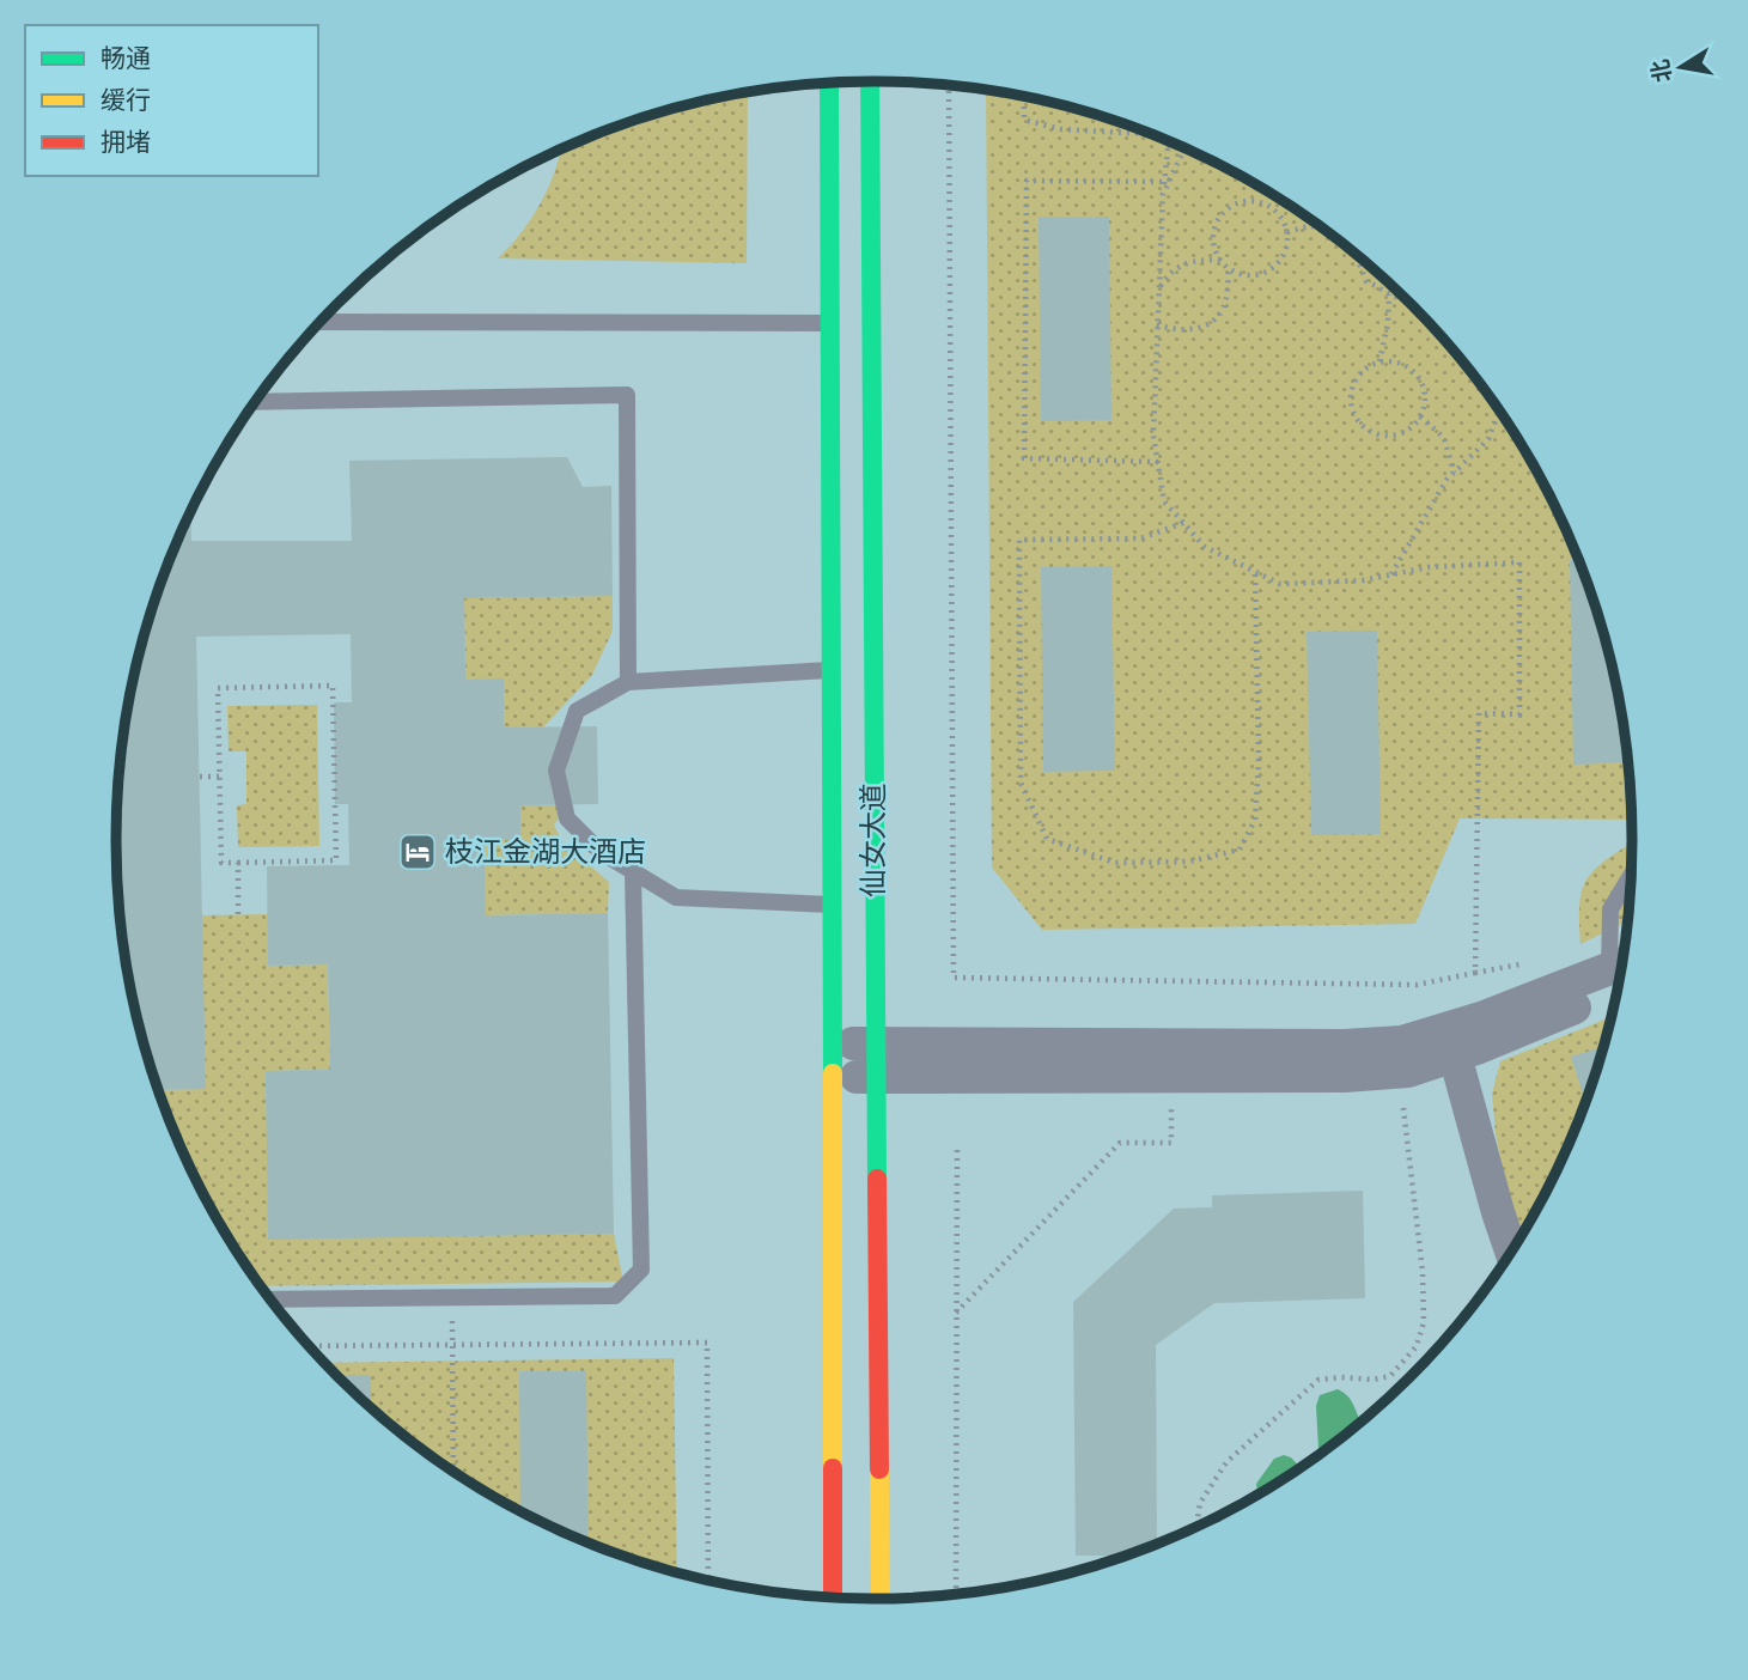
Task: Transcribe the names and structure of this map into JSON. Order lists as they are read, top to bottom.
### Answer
{
  "streets": {
    "main road": ["仙女大道"]
  },
  "places": {
    "hotel": ["枝江金湖大酒店"]
  },
  "legend": ["畅通", "缓行", "拥堵"],
  "north": "left"
}
